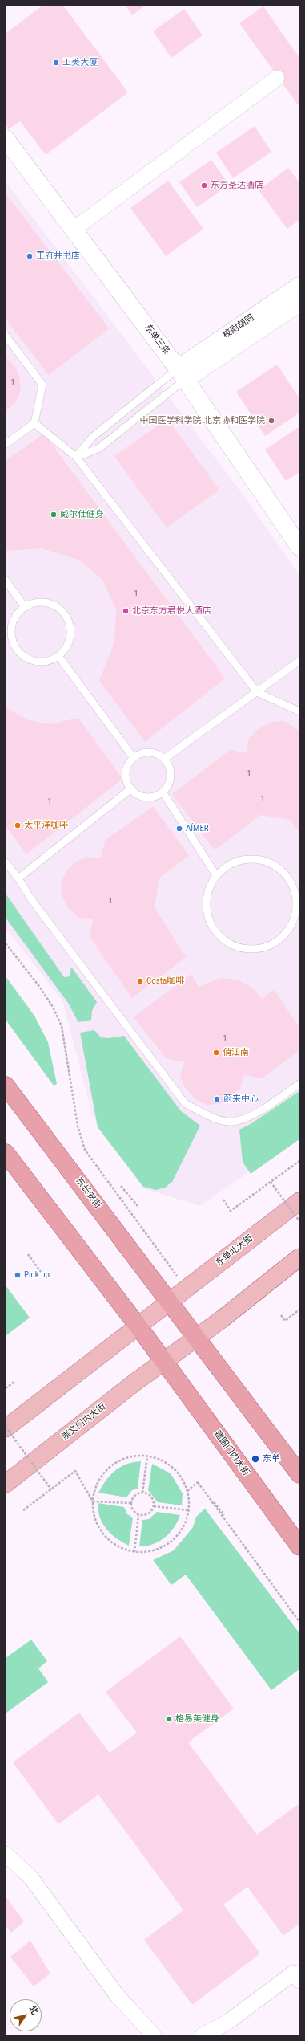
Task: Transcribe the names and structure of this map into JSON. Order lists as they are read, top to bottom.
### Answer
{
  "streets": {
    "highway": ["东长安街", "建国门内大街"],
    "main road": ["东单北大街", "崇文门内大街"],
    "street": ["校尉胡同", "东单三条"]
  },
  "crossings": [
    ["校尉胡同", "东单三条"],
    ["东长安街", "东单北大街"],
    ["东长安街", "崇文门内大街"],
    ["东单北大街", "建国门内大街"],
    ["崇文门内大街", "建国门内大街"]
  ],
  "places": [
    "工美大厦",
    "东方圣达酒店",
    "王府井书店",
    "中国医学科学院 北京协和医学院",
    "威尔仕健身",
    "北京东方君悦大酒店",
    "太平洋咖啡",
    "AÍMER",
    "Costa咖啡",
    "俏江南",
    "蔚来中心",
    "Pick up",
    "东单",
    "格易美健身"
  ],
  "house_numbers": [
    "1",
    "1",
    "1",
    "1",
    "1",
    "1",
    "1"
  ],
  "north": "top right"
}
